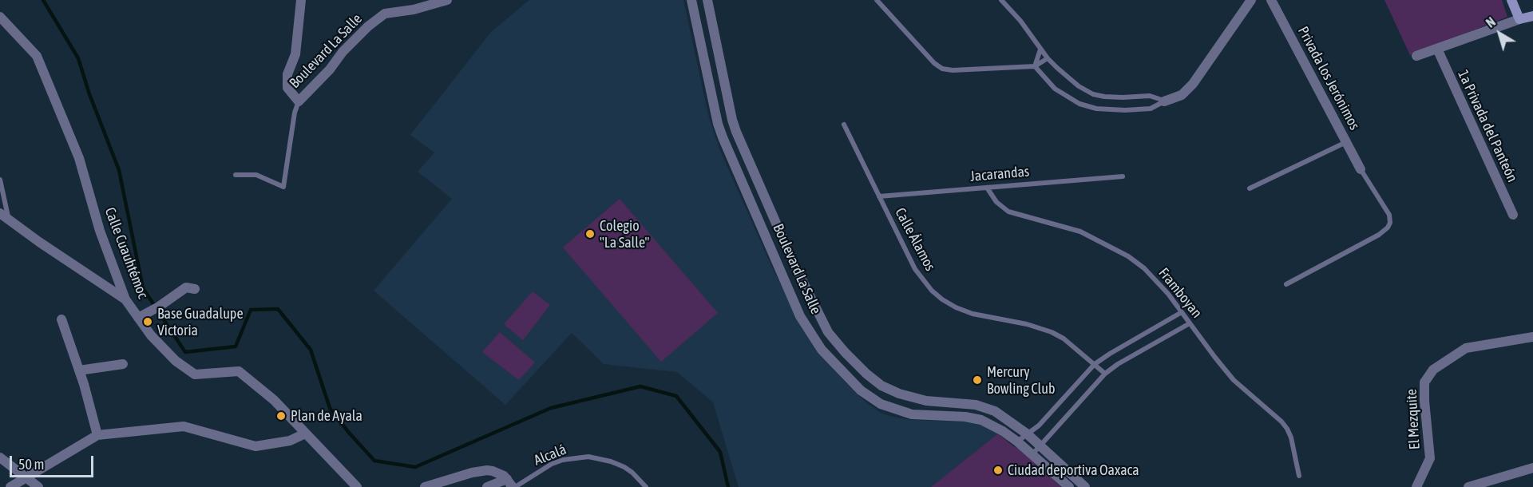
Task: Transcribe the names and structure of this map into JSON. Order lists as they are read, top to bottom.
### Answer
{
  "streets": {
    "street": [
      "Boulevard La Salle",
      "Privada los Jerónimos",
      "1a Privada del Panteón",
      "Calle Cuauhtémoc",
      "El Mezquite"
    ],
    "lane": [
      "Jacarandas",
      "Calle Álamos",
      "Framboyan",
      "Alcalá"
    ]
  },
  "crossings": [
    ["Jacarandas", "Calle Álamos"],
    ["Jacarandas", "Framboyan"]
  ],
  "places": [
    "Colegio \"La Salle\"",
    "Base Guadalupe Victoria",
    "Mercury Bowling Club",
    "Plan de Ayala",
    "Ciudad deportiva Oaxaca"
  ],
  "scale_bar": "50 m",
  "north": "top left"
}
